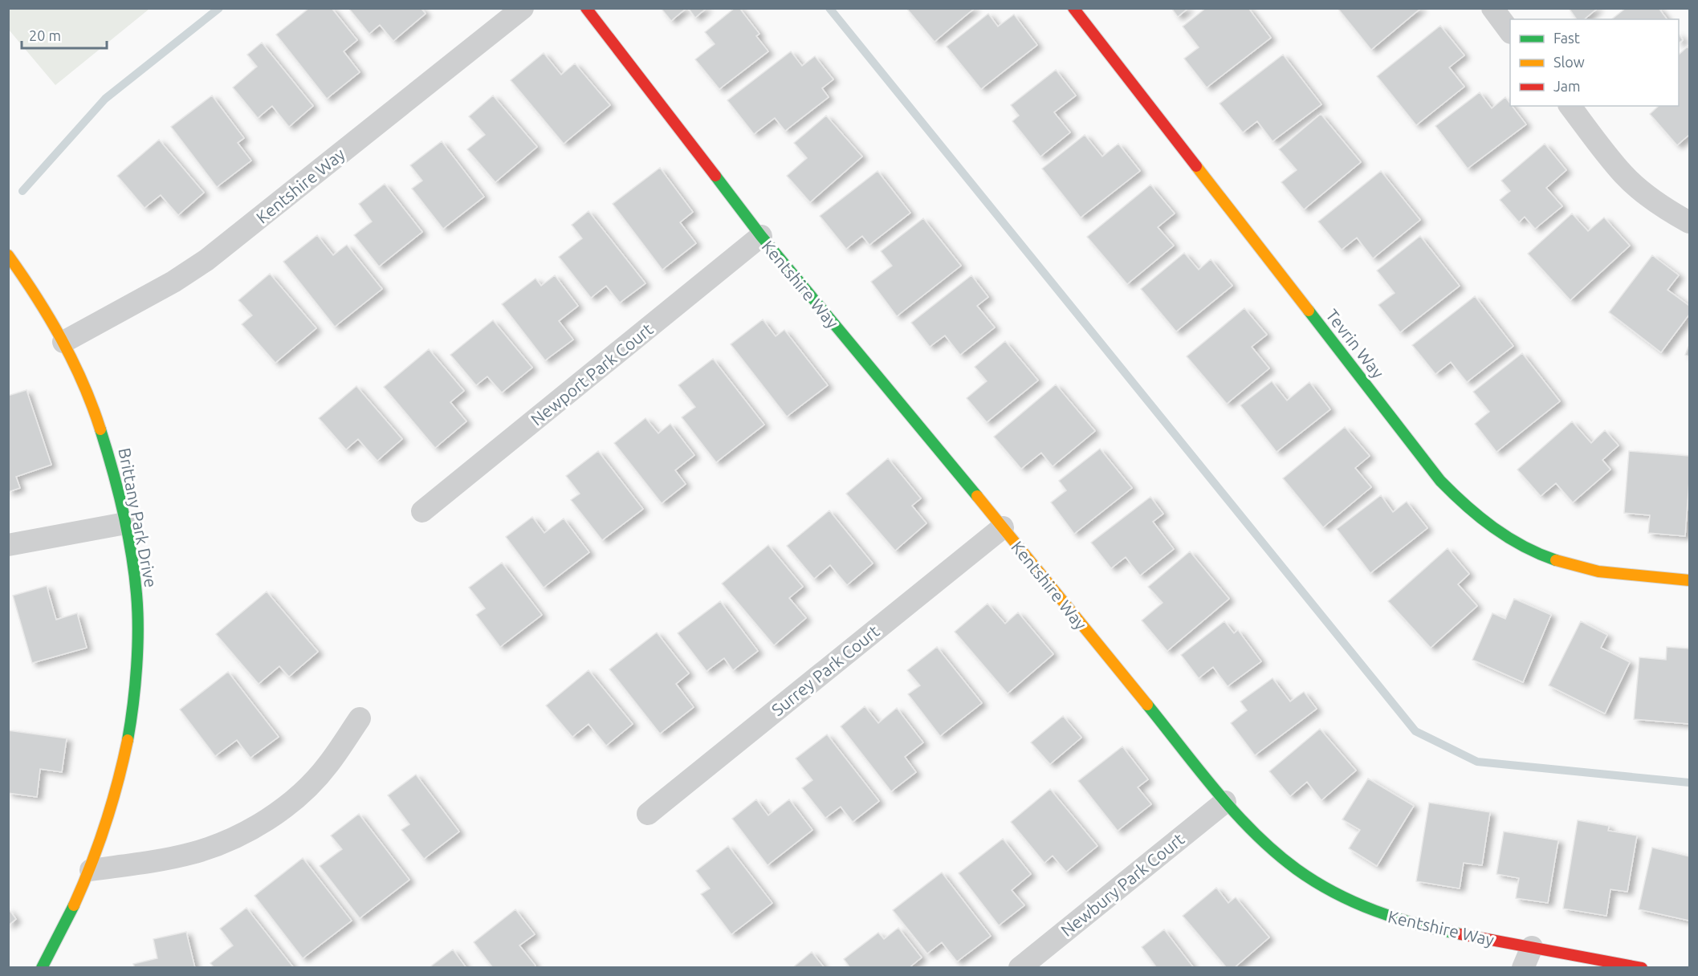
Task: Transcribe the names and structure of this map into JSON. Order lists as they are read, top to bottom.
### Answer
{
  "streets": {
    "street": [
      "Kentshire Way",
      "Tevrin Way",
      "Newport Park Court",
      "Brittany Park Drive",
      "Surrey Park Court",
      "Newbury Park Court"
    ]
  },
  "crossings": [
    ["Kentshire Way", "Newport Park Court"],
    ["Kentshire Way", "Brittany Park Drive"],
    ["Kentshire Way", "Surrey Park Court"],
    ["Kentshire Way", "Newbury Park Court"]
  ],
  "legend": ["Fast", "Slow", "Jam"],
  "scale_bar": "20 m"
}
